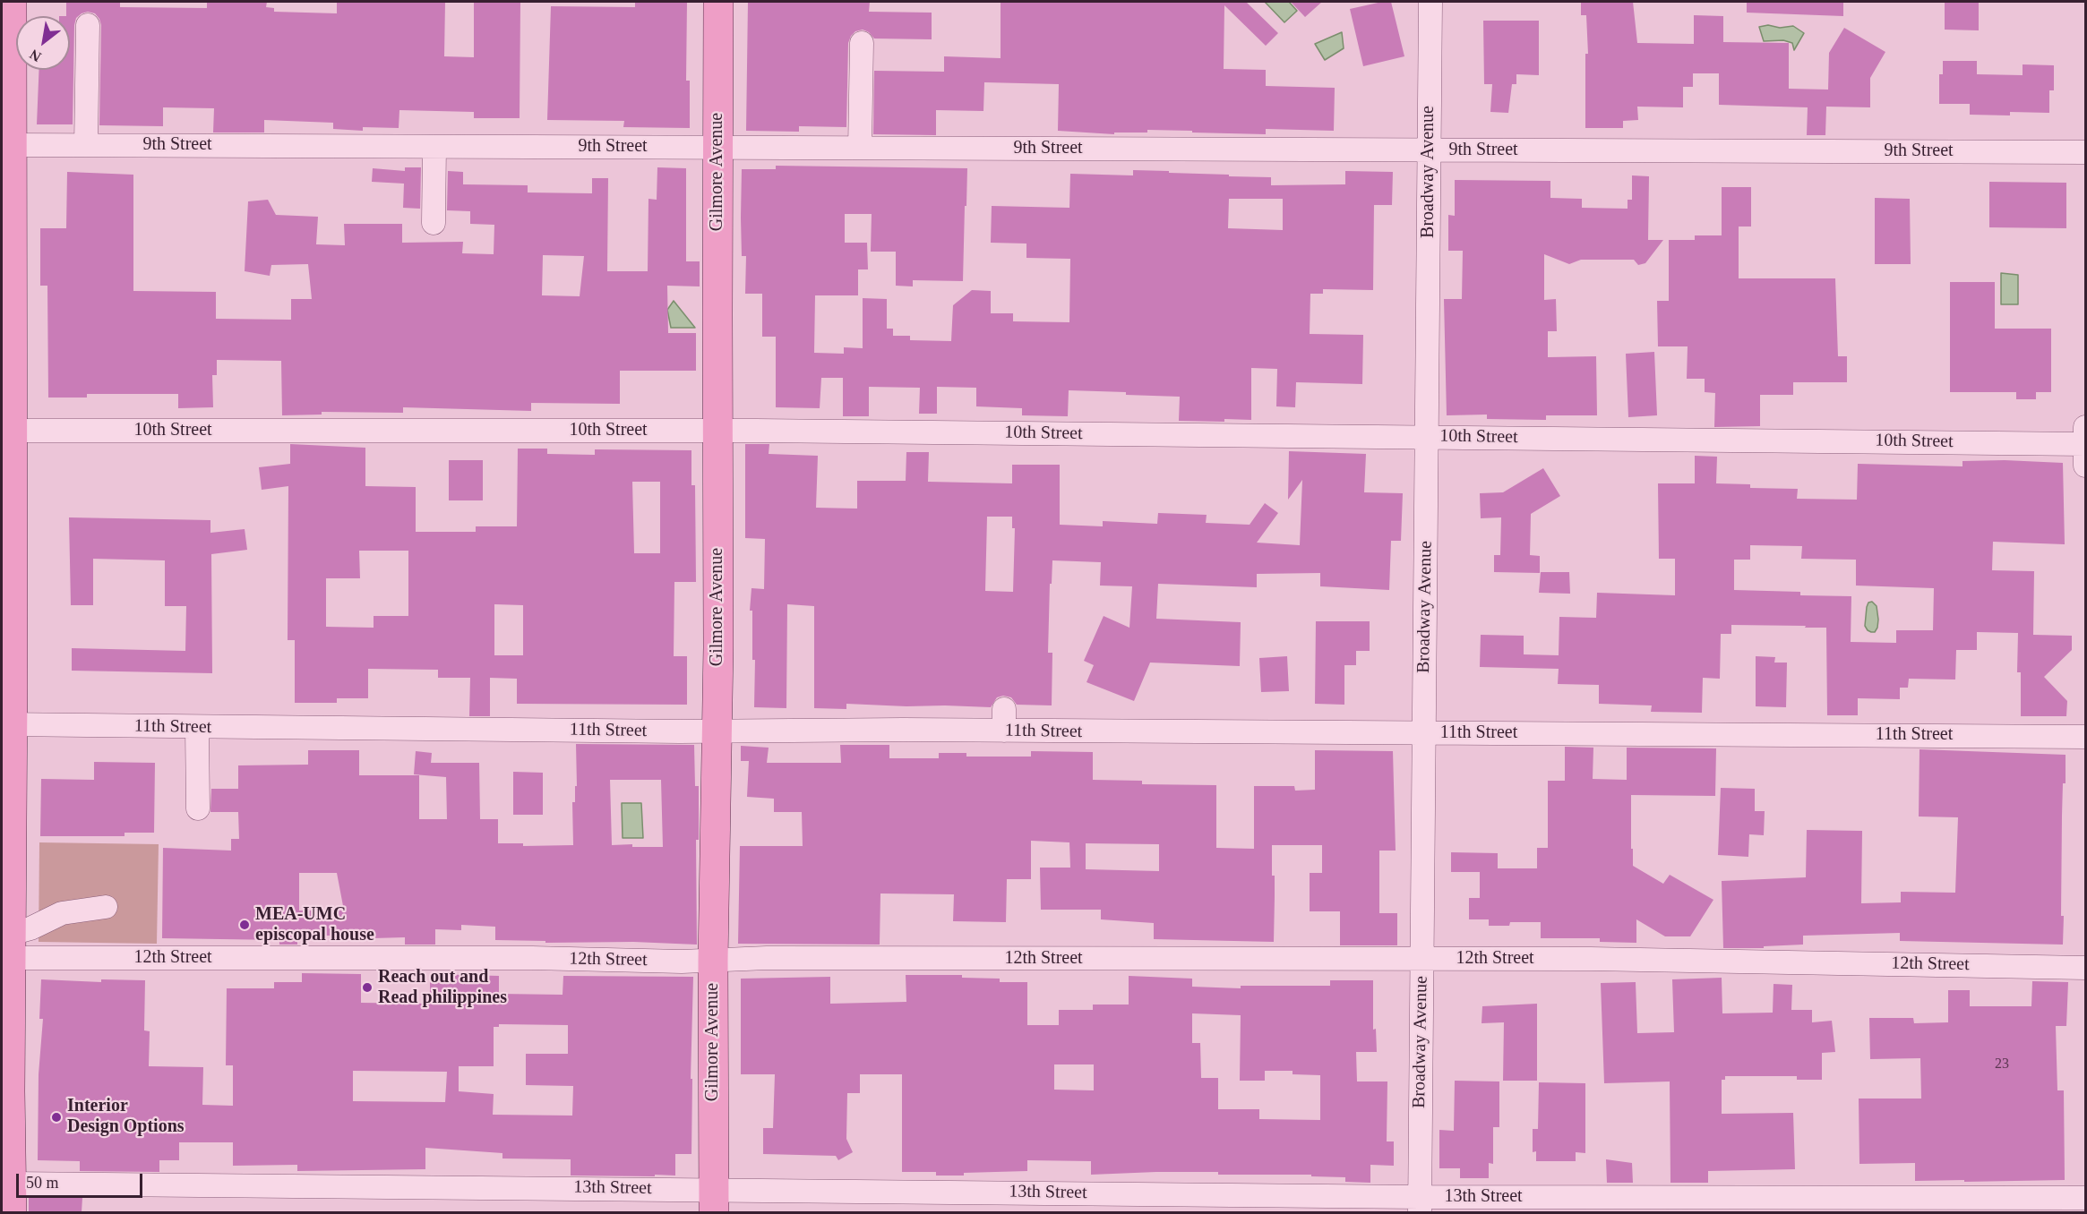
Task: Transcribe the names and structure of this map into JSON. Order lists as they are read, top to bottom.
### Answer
{
  "streets": {
    "main road": ["Gilmore Avenue"],
    "street": [
      "9th Street",
      "Broadway Avenue",
      "10th Street",
      "11th Street",
      "12th Street",
      "13th Street"
    ]
  },
  "crossings": [
    ["9th Street", "Gilmore Avenue"],
    ["9th Street", "Broadway Avenue"],
    ["Gilmore Avenue", "10th Street"],
    ["Gilmore Avenue", "11th Street"],
    ["Gilmore Avenue", "12th Street"],
    ["Gilmore Avenue", "13th Street"],
    ["Broadway Avenue", "10th Street"],
    ["Broadway Avenue", "11th Street"],
    ["Broadway Avenue", "12th Street"],
    ["Broadway Avenue", "13th Street"]
  ],
  "places": ["MEA-UMC episcopal house", "Reach out and Read philippines", "Interior Design Options"],
  "house_numbers": ["23"],
  "scale_bar": "50 m",
  "north": "bottom left"
}
